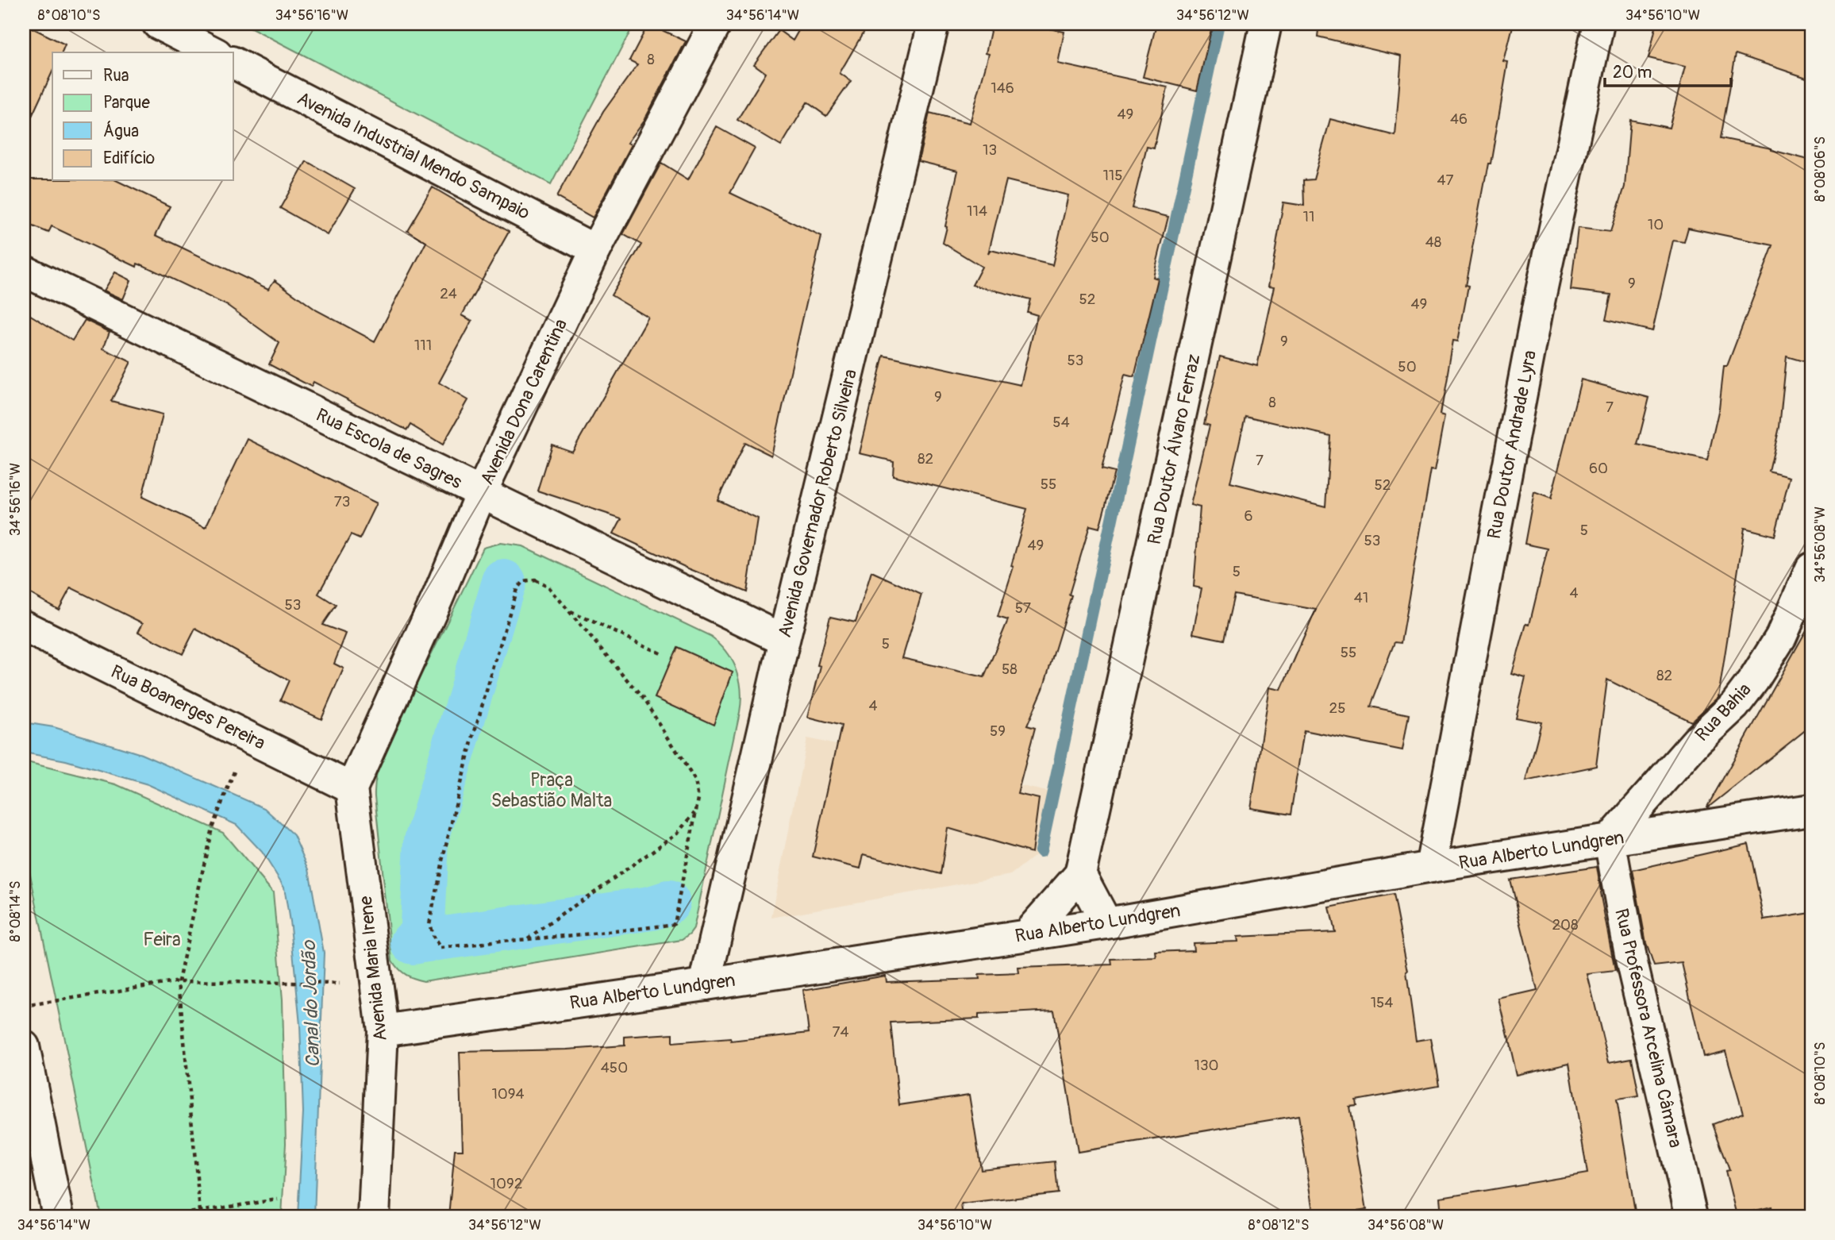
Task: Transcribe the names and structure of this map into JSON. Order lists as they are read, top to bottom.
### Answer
{
  "streets": {
    "street": [
      "Avenida Industrial Mendo Sampaio",
      "Avenida Dona Carentina",
      "Rua Doutor Andrade Lyra",
      "Rua Escola de Sagres",
      "Rua Doutor Álvaro Ferraz",
      "Avenida Governador Roberto Silveira",
      "Rua Boanerges Pereira",
      "Rua Bahia",
      "Rua Alberto Lundgren",
      "Avenida Maria Irene",
      "Rua Professora Arcelina Câmara"
    ]
  },
  "crossings": [
    ["Avenida Industrial Mendo Sampaio", "Avenida Dona Carentina"],
    ["Avenida Dona Carentina", "Rua Escola de Sagres"],
    ["Avenida Dona Carentina", "Rua Boanerges Pereira"],
    ["Avenida Dona Carentina", "Avenida Maria Irene"],
    ["Rua Doutor Andrade Lyra", "Rua Alberto Lundgren"],
    ["Rua Escola de Sagres", "Avenida Governador Roberto Silveira"],
    ["Rua Doutor Álvaro Ferraz", "Rua Alberto Lundgren"],
    ["Avenida Governador Roberto Silveira", "Rua Alberto Lundgren"],
    ["Rua Boanerges Pereira", "Avenida Maria Irene"],
    ["Rua Bahia", "Rua Alberto Lundgren"],
    ["Rua Bahia", "Rua Professora Arcelina Câmara"],
    ["Rua Alberto Lundgren", "Avenida Maria Irene"],
    ["Rua Alberto Lundgren", "Rua Professora Arcelina Câmara"]
  ],
  "water": ["Canal do Jordão"],
  "parks": ["Praça Sebastião Malta", "Feira"],
  "house_numbers": [
    "8",
    "146",
    "49",
    "46",
    "13",
    "115",
    "47",
    "114",
    "11",
    "10",
    "50",
    "48",
    "9",
    "24",
    "52",
    "49",
    "9",
    "111",
    "53",
    "50",
    "9",
    "8",
    "7",
    "54",
    "82",
    "7",
    "60",
    "55",
    "52",
    "73",
    "6",
    "5",
    "53",
    "49",
    "5",
    "4",
    "41",
    "53",
    "57",
    "5",
    "55",
    "58",
    "82",
    "4",
    "25",
    "59",
    "208",
    "154",
    "74",
    "130",
    "450",
    "1094",
    "1092"
  ],
  "legend": [
    "Rua",
    "Parque",
    "Água",
    "Edifício"
  ],
  "scale_bar": "20 m",
  "coordinates": [
    "8°08'10\"S",
    "34°56'16\"W",
    "34°56'14\"W",
    "34°56'12\"W",
    "34°56'10\"W",
    "8°08'06\"S",
    "34°56'08\"W",
    "8°08'14\"S",
    "8°08'12\"S"
  ]
}
